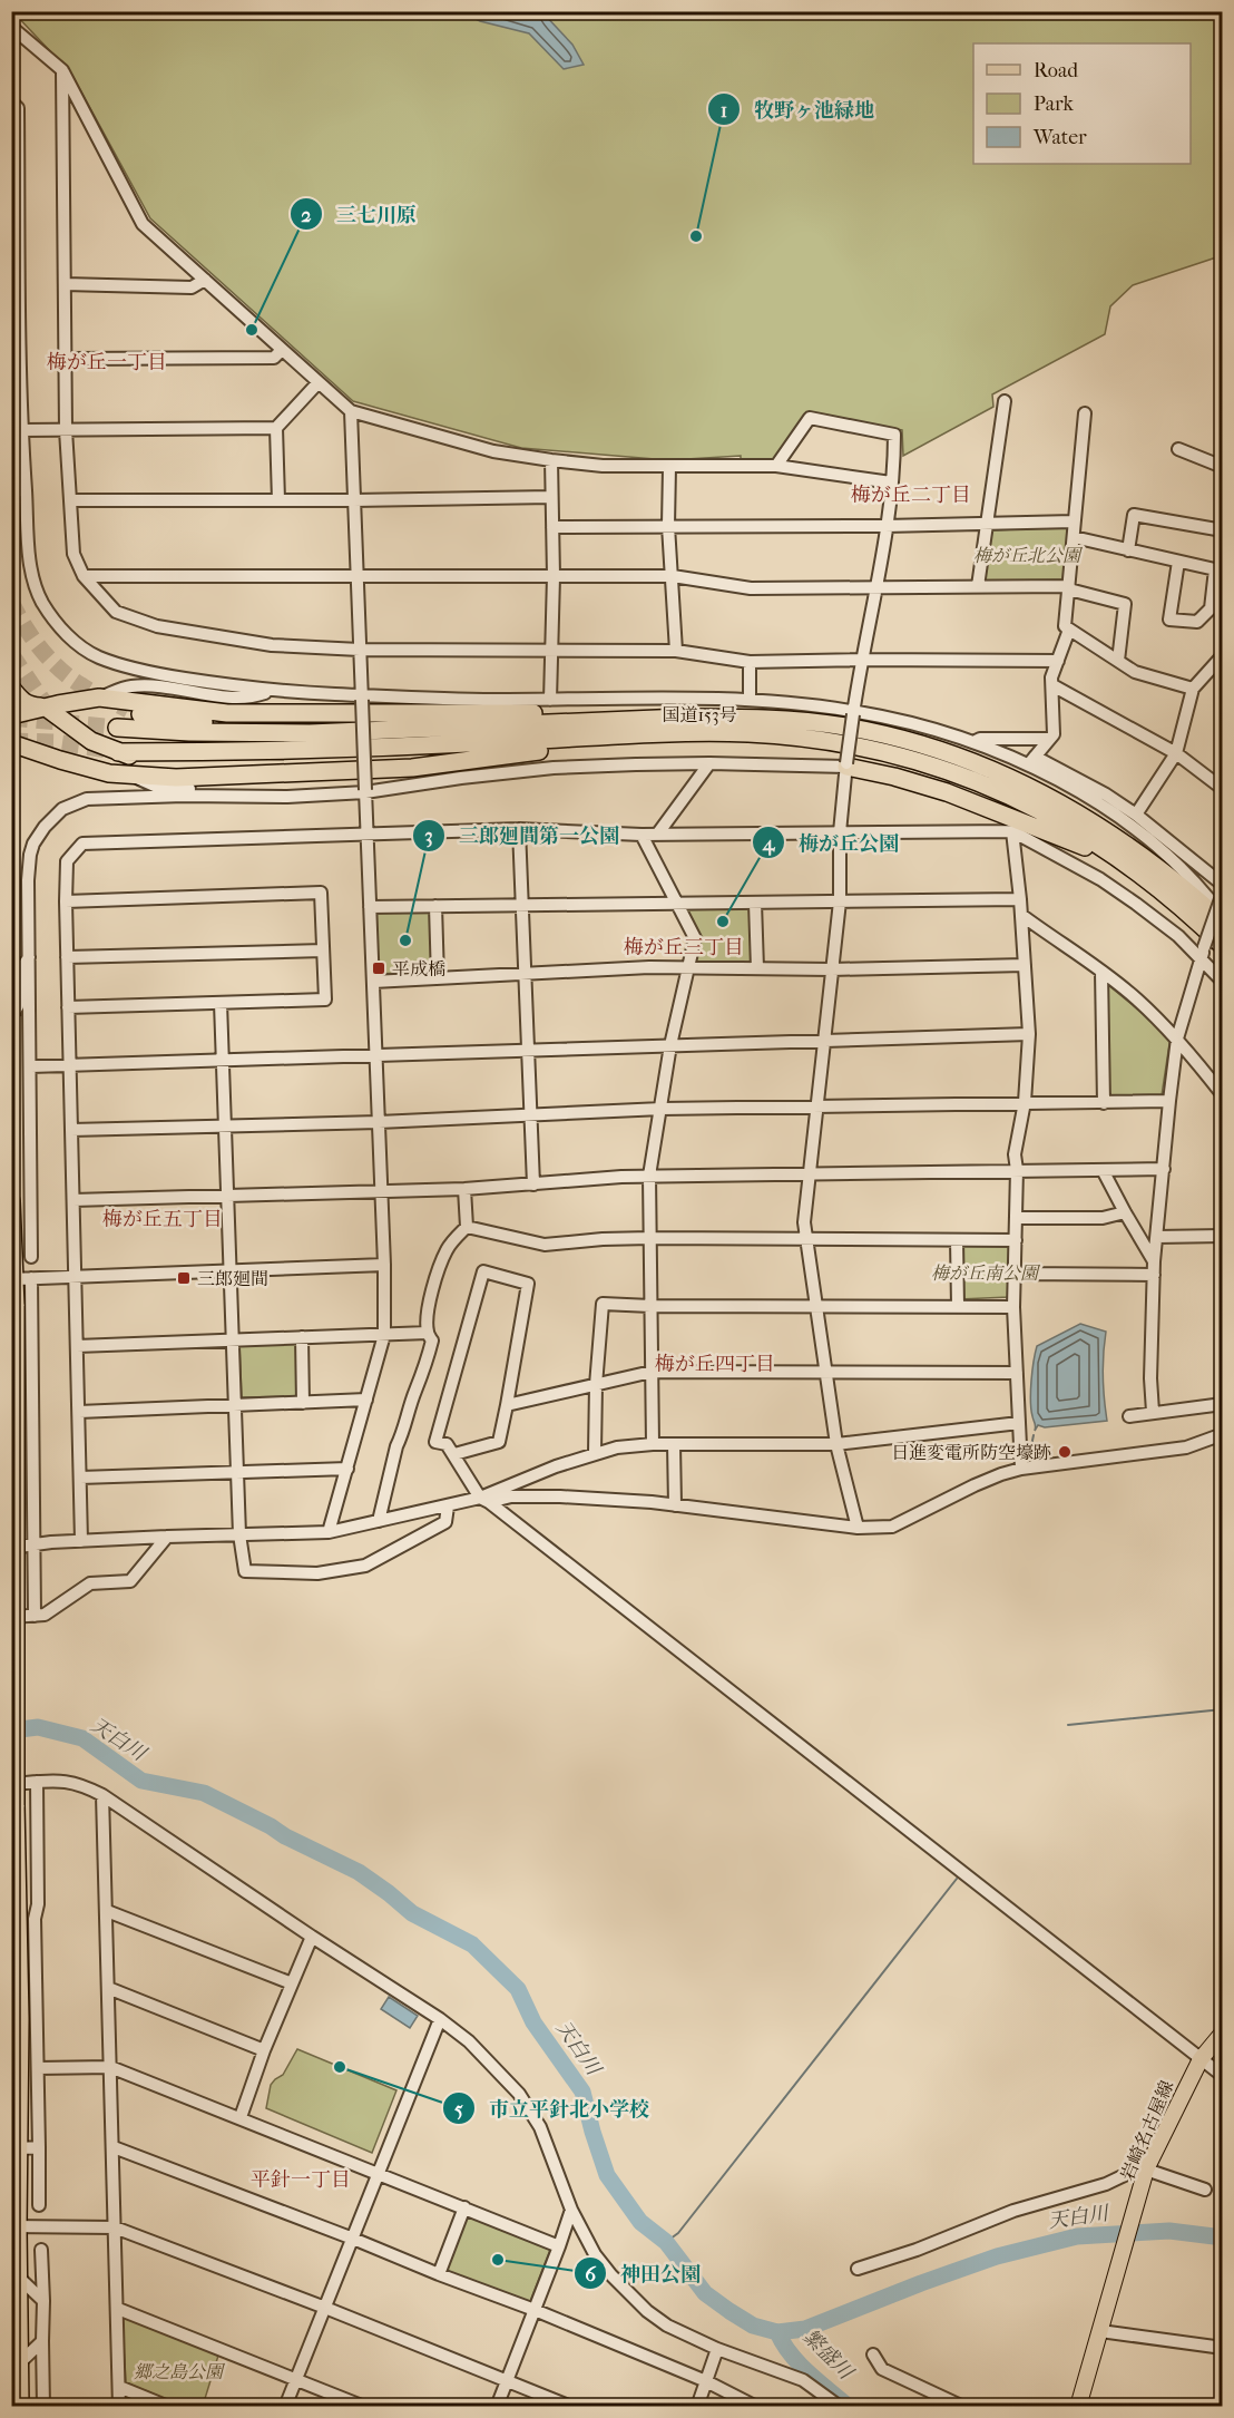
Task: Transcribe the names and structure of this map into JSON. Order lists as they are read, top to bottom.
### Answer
{
  "streets": {
    "highway": ["国道153号"],
    "main road": ["岩崎名古屋線"]
  },
  "districts": [
    "梅が丘一丁目",
    "梅が丘二丁目",
    "梅が丘三丁目",
    "梅が丘五丁目",
    "梅が丘四丁目",
    "平針一丁目"
  ],
  "water": ["天白川", "繁盛川"],
  "parks": ["梅が丘北公園", "梅が丘南公園", "郷之島公園"],
  "places": {
    "other": [
      "牧野ヶ池緑地",
      "三七川原",
      "梅が丘公園",
      "三郎廻間第一公園",
      "日進変電所防空壕跡",
      "市立平針北小学校",
      "神田公園"
    ],
    "transit": ["平成橋", "三郎廻間"]
  },
  "legend": ["Road", "Park", "Water"]
}
